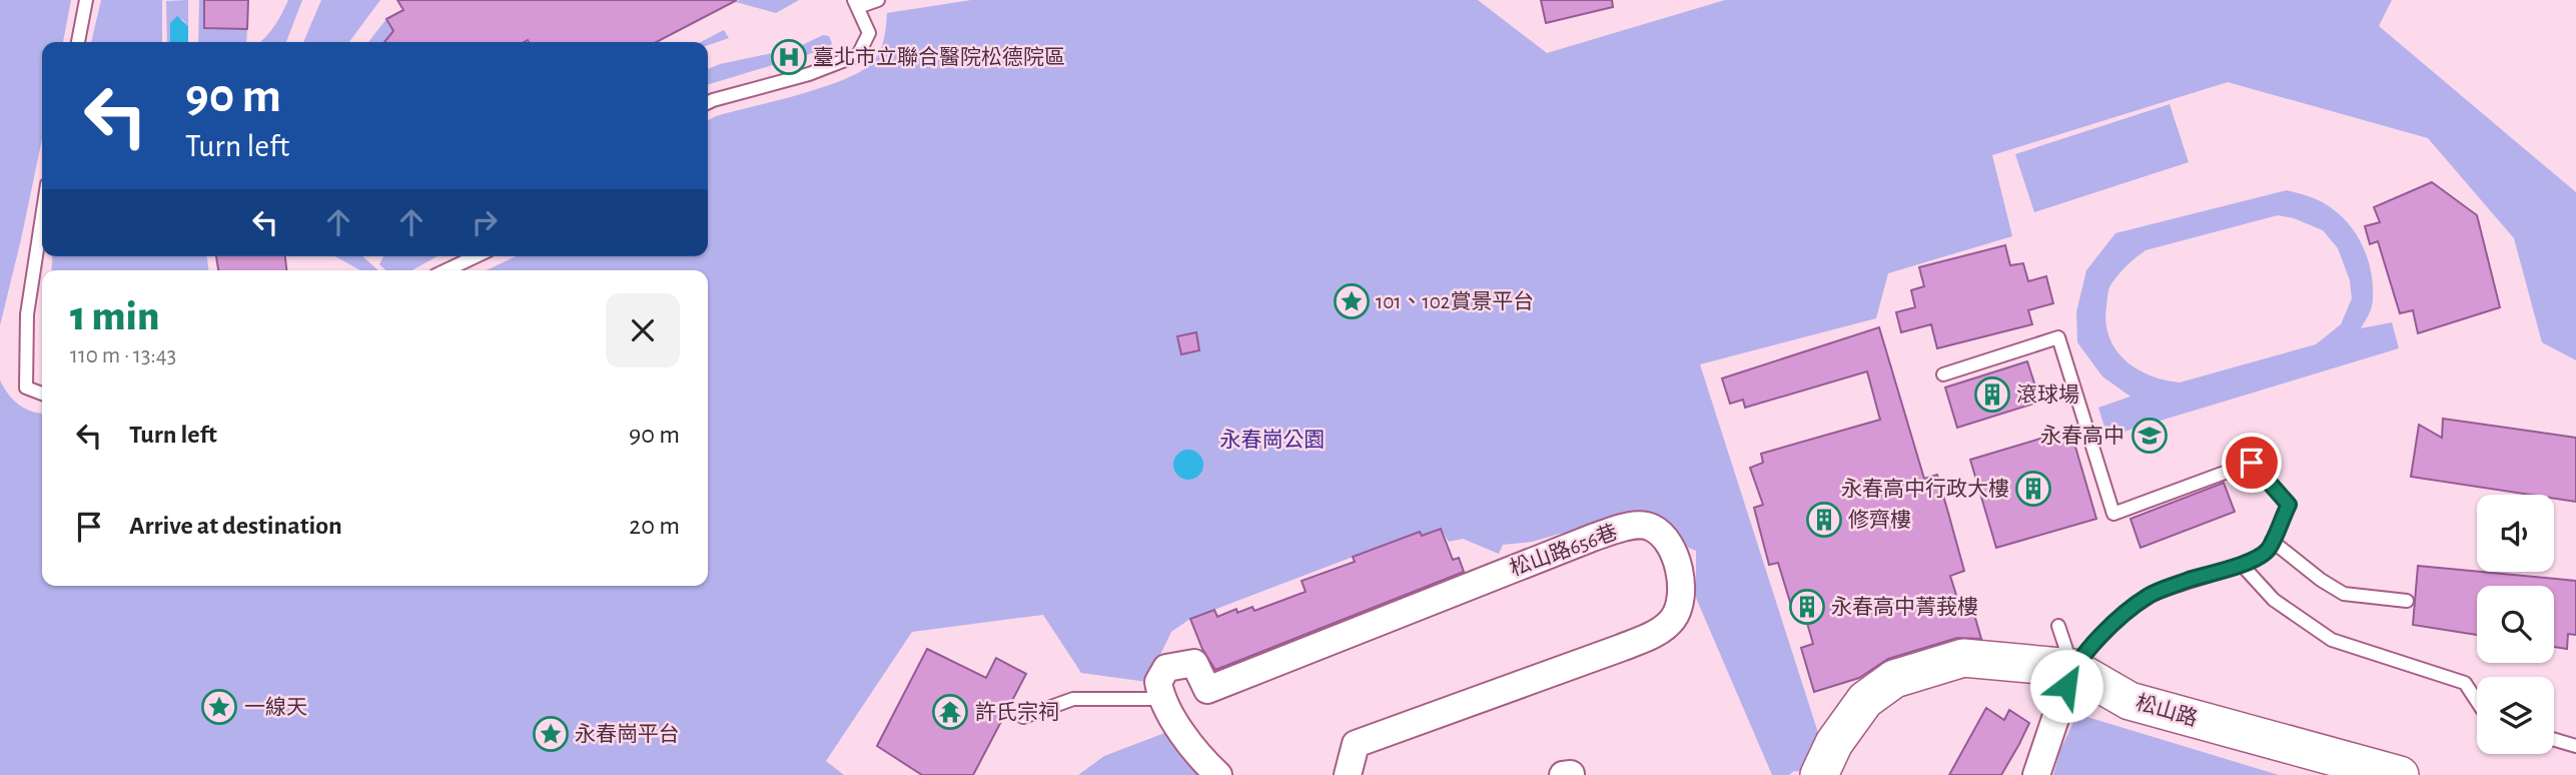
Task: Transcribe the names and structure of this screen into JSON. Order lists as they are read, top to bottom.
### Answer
{
  "streets": {
    "street": ["松山路656巷", "松山路"]
  },
  "parks": ["永春崗公園"],
  "places": {
    "hospital": ["臺北市立聯合醫院松德院區"],
    "place": ["101、102賞景平台", "一線天", "永春崗平台"],
    "building": [
      "滾球場",
      "永春高中行政大樓",
      "修齊樓",
      "永春高中菁莪樓"
    ],
    "school or university": ["永春高中"],
    "temple": ["許氏宗祠"]
  },
  "page": {
    "turn": ["90 m", "Turn left"],
    "heading": ["1 min", "110 m · 13:43"],
    "list": [
      {
        "name": "Turn left",
        "value": "90 m"
      },
      {
        "name": "Arrive at destination",
        "value": "20 m"
      }
    ]
  }
}
